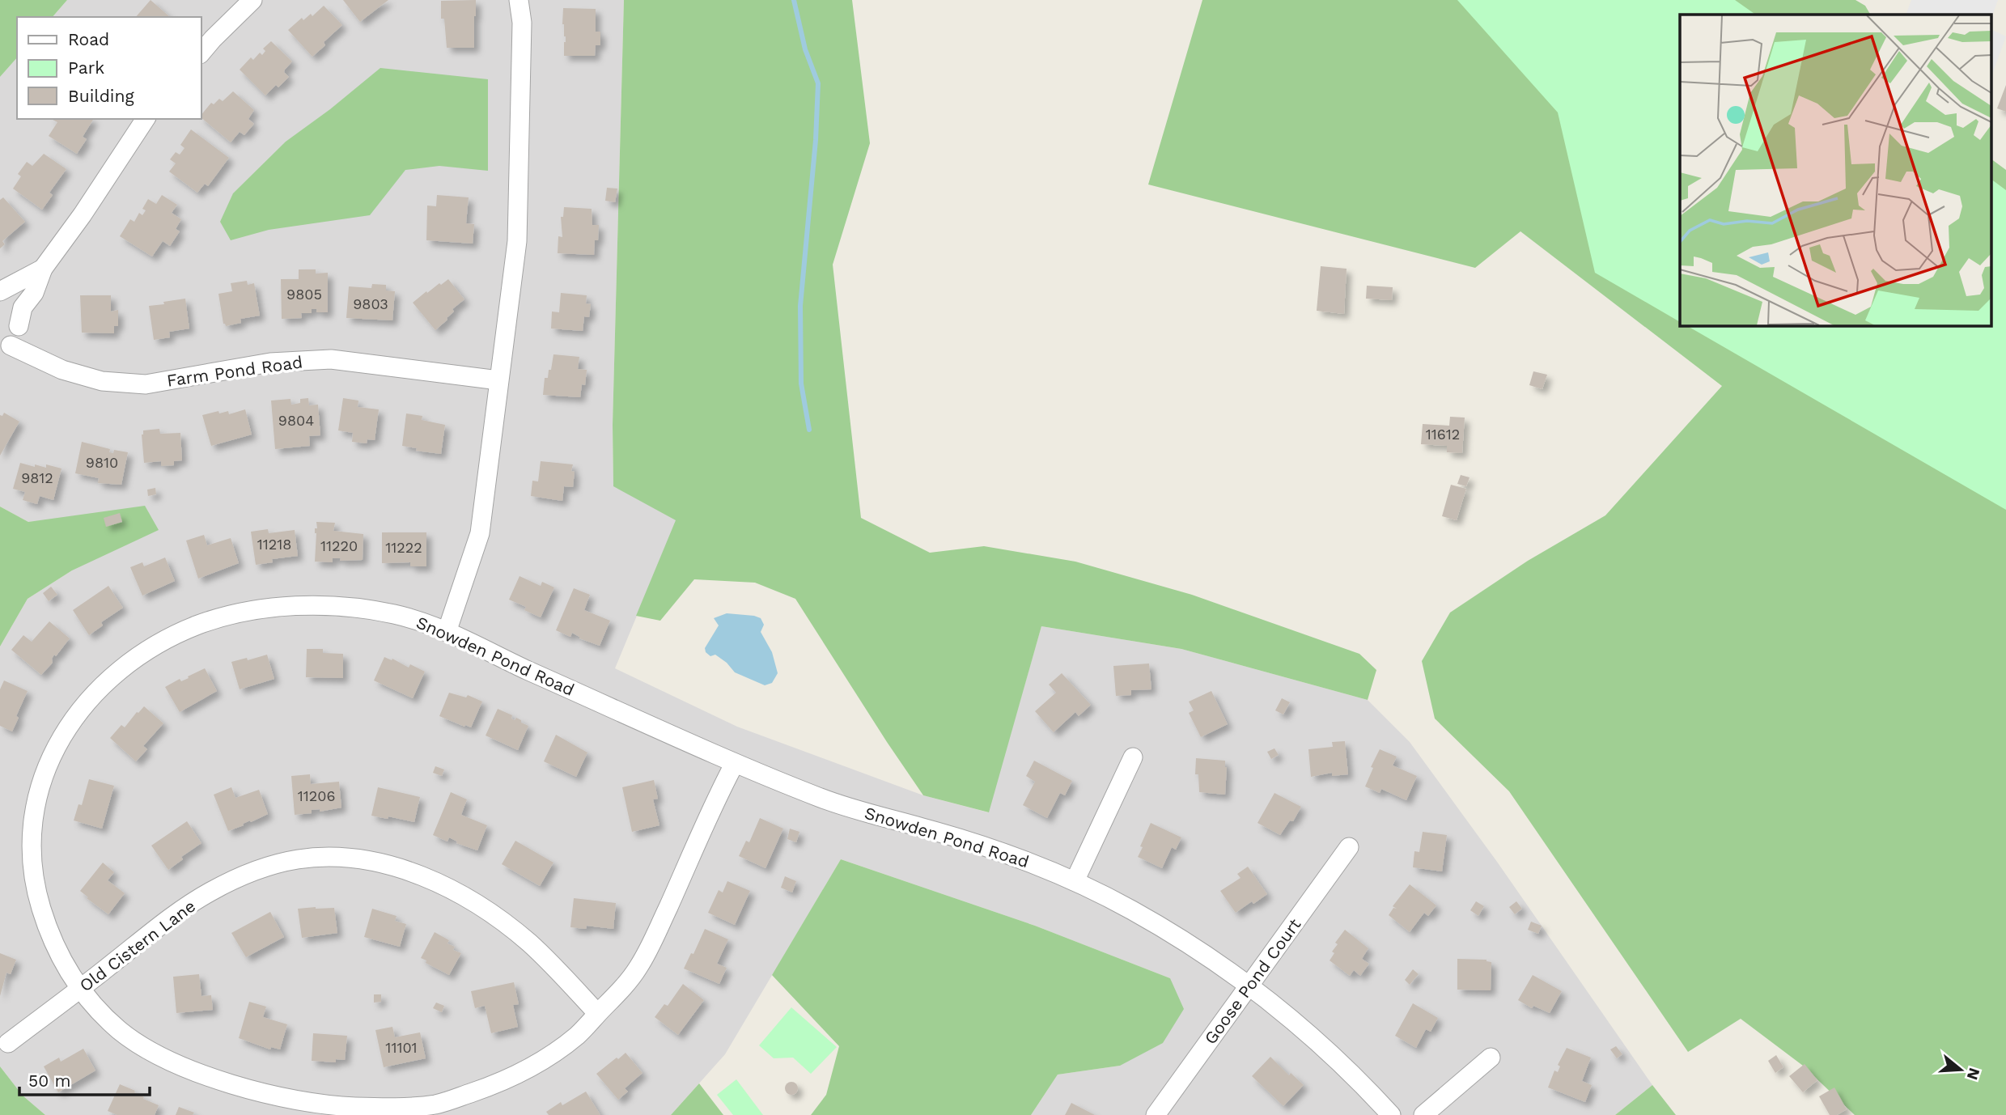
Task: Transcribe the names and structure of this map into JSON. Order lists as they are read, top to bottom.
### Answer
{
  "streets": {
    "street": [
      "Farm Pond Road",
      "Snowden Pond Road",
      "Old Cistern Lane",
      "Goose Pond Court"
    ]
  },
  "crossings": [
    ["Snowden Pond Road", "Old Cistern Lane"],
    ["Snowden Pond Road", "Goose Pond Court"]
  ],
  "house_numbers": [
    "9805",
    "9803",
    "9804",
    "11612",
    "9810",
    "9812",
    "11218",
    "11220",
    "11222",
    "11206",
    "11101"
  ],
  "legend": ["Road", "Park", "Building"],
  "scale_bar": "50 m",
  "north": "right"
}
